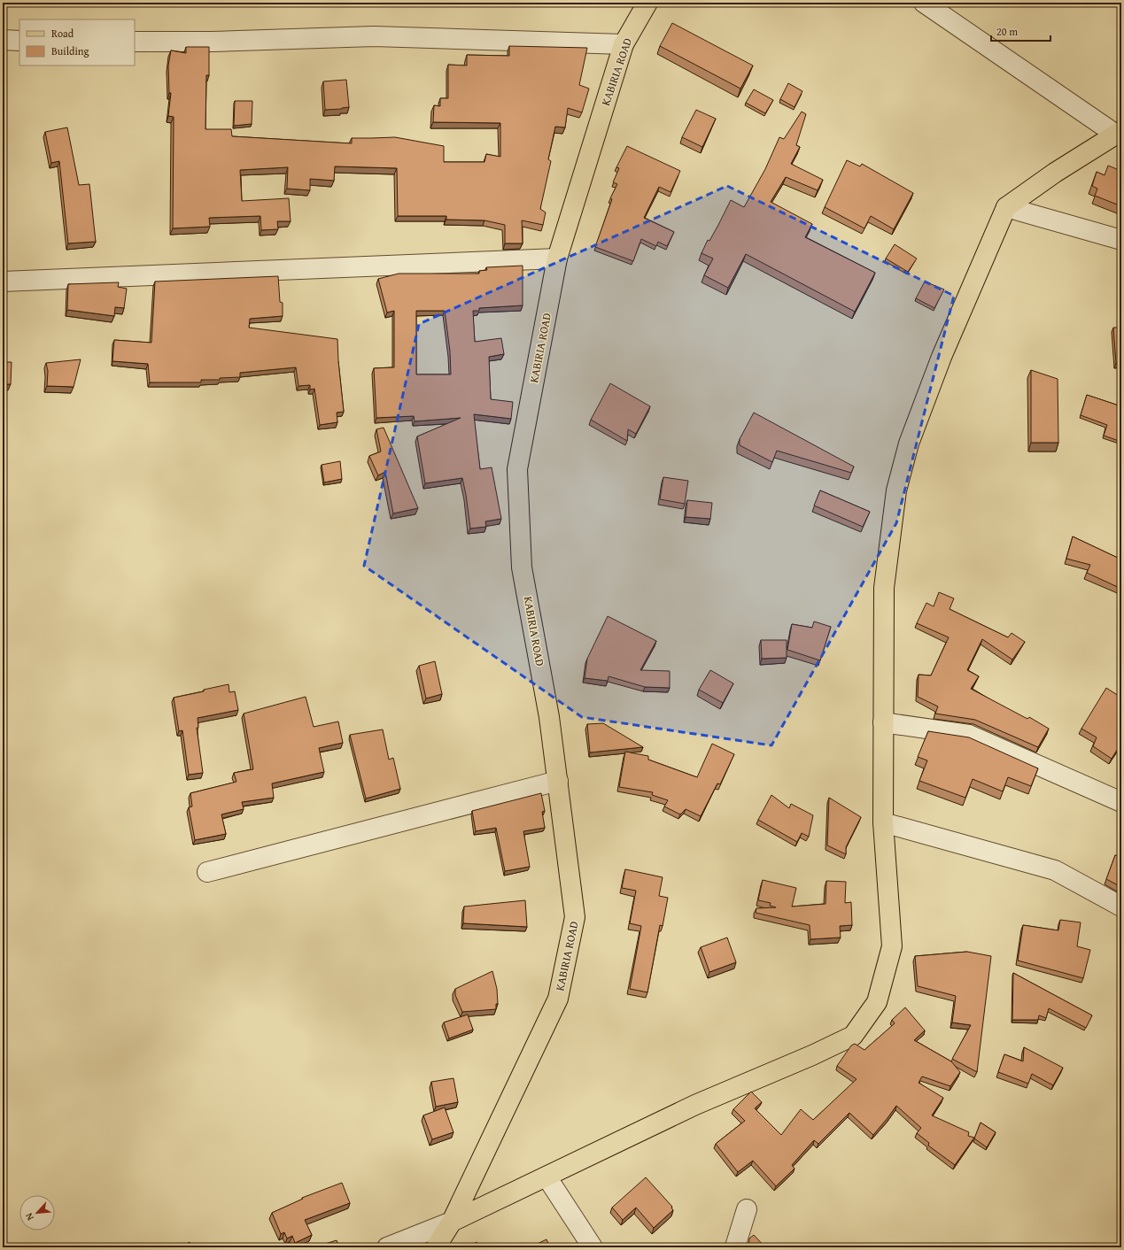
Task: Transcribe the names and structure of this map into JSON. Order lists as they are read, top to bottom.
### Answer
{
  "streets": {
    "main road": ["KABIRIA ROAD"]
  },
  "legend": ["Road", "Building"],
  "scale_bar": "20 m",
  "north": "bottom left"
}
